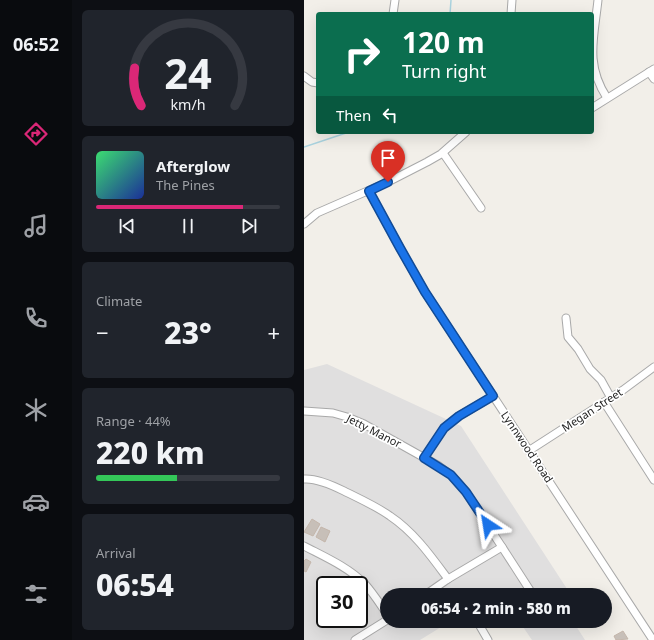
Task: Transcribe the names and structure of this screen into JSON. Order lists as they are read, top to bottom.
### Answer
{
  "streets": {
    "street": ["Megan Street", "Jetty Manor", "Lynnwood Road"]
  },
  "crossings": [
    ["Megan Street", "Lynnwood Road"]
  ],
  "page": {
    "tabs": "06:52",
    "turn": ["120 m", "Turn right"],
    "then": "Then",
    "song": ["Afterglow", "The Pines"],
    "tile": [
      "Climate",
      ["Range · 44%", "220 km"],
      ["Arrival", "06:54"]
    ],
    "heat": ["−", "23°", "+"],
    "limit": "30",
    "trip": "06:54 · 2 min · 580 m",
    "gauge": ["24", "km/h"]
  }
}
